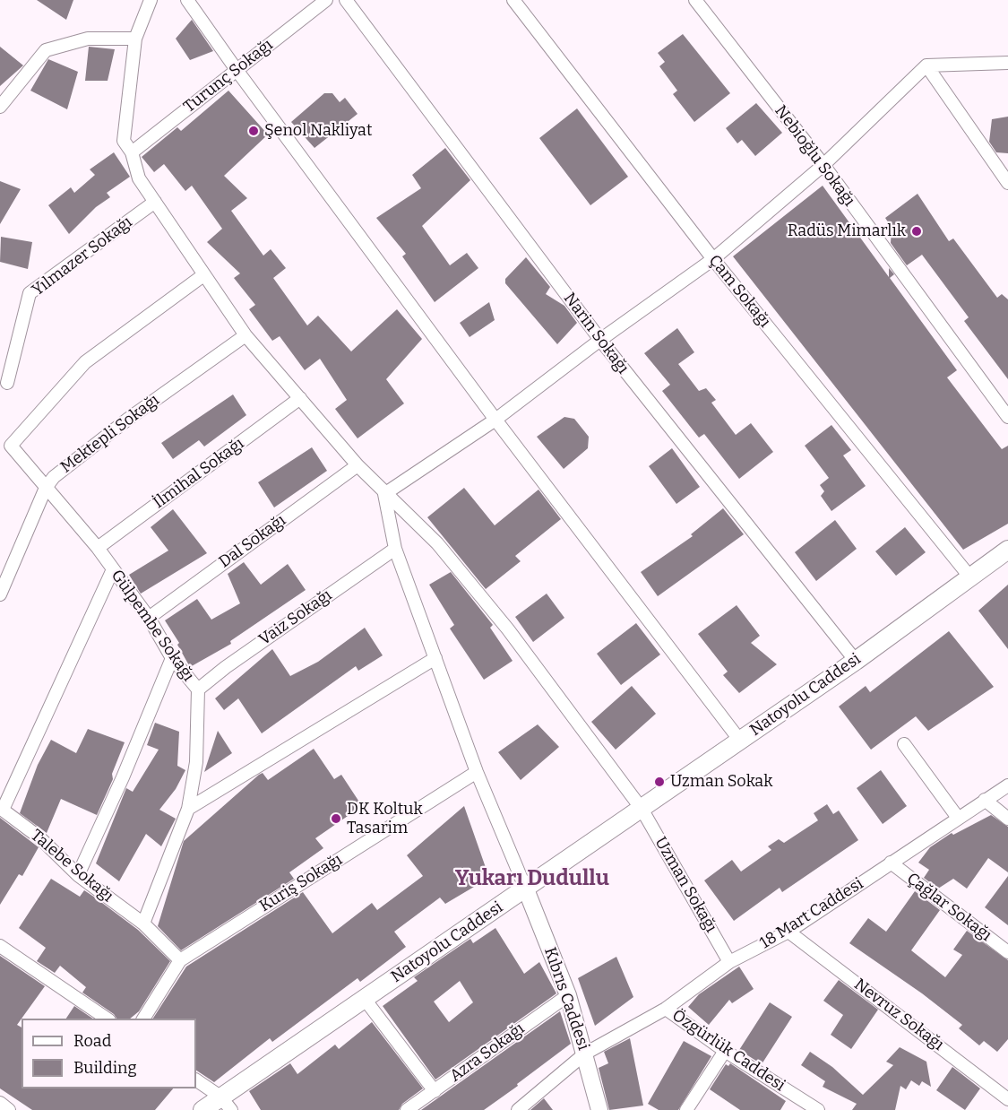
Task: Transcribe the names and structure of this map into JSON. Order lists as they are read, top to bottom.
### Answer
{
  "streets": {
    "main road": ["Natoyolu Caddesi"],
    "street": [
      "Turunç Sokağı",
      "Nebioğlu Sokağı",
      "Yılmazer Sokağı",
      "Çam Sokağı",
      "Narin Sokağı",
      "Mektepli Sokağı",
      "İlmihal Sokağı",
      "Dal Sokağı",
      "Vaiz Sokağı",
      "Gülpembe Sokağı",
      "Talebe Sokağı",
      "Kuriş Sokağı",
      "Uzman Sokağı",
      "Çağlar Sokağı",
      "18 Mart Caddesi",
      "Kıbrıs Caddesi",
      "Nevruz Sokağı",
      "Özgürlük Caddesi",
      "Azra Sokağı"
    ]
  },
  "crossings": [
    ["Turunç Sokağı", "Uzman Sokağı"],
    ["Yılmazer Sokağı", "Uzman Sokağı"],
    ["Çam Sokağı", "Natoyolu Caddesi"],
    ["Narin Sokağı", "Natoyolu Caddesi"],
    ["Mektepli Sokağı", "Gülpembe Sokağı"],
    ["Mektepli Sokağı", "Uzman Sokağı"],
    ["İlmihal Sokağı", "Gülpembe Sokağı"],
    ["İlmihal Sokağı", "Uzman Sokağı"],
    ["Dal Sokağı", "Gülpembe Sokağı"],
    ["Dal Sokağı", "Uzman Sokağı"],
    ["Vaiz Sokağı", "Gülpembe Sokağı"],
    ["Gülpembe Sokağı", "Talebe Sokağı"],
    ["Gülpembe Sokağı", "Uzman Sokağı"],
    ["Natoyolu Caddesi", "Uzman Sokağı"],
    ["Natoyolu Caddesi", "Kıbrıs Caddesi"],
    ["Talebe Sokağı", "Kuriş Sokağı"],
    ["Uzman Sokağı", "18 Mart Caddesi"],
    ["Çağlar Sokağı", "18 Mart Caddesi"],
    ["18 Mart Caddesi", "Kıbrıs Caddesi"],
    ["18 Mart Caddesi", "Nevruz Sokağı"],
    ["18 Mart Caddesi", "Özgürlük Caddesi"],
    ["Kıbrıs Caddesi", "Azra Sokağı"]
  ],
  "districts": ["Yukarı Dudullu"],
  "places": [
    "Şenol Nakliyat",
    "Radüs Mimarlık",
    "Uzman Sokak",
    "DK Koltuk Tasarim"
  ],
  "legend": ["Road", "Building"]
}
